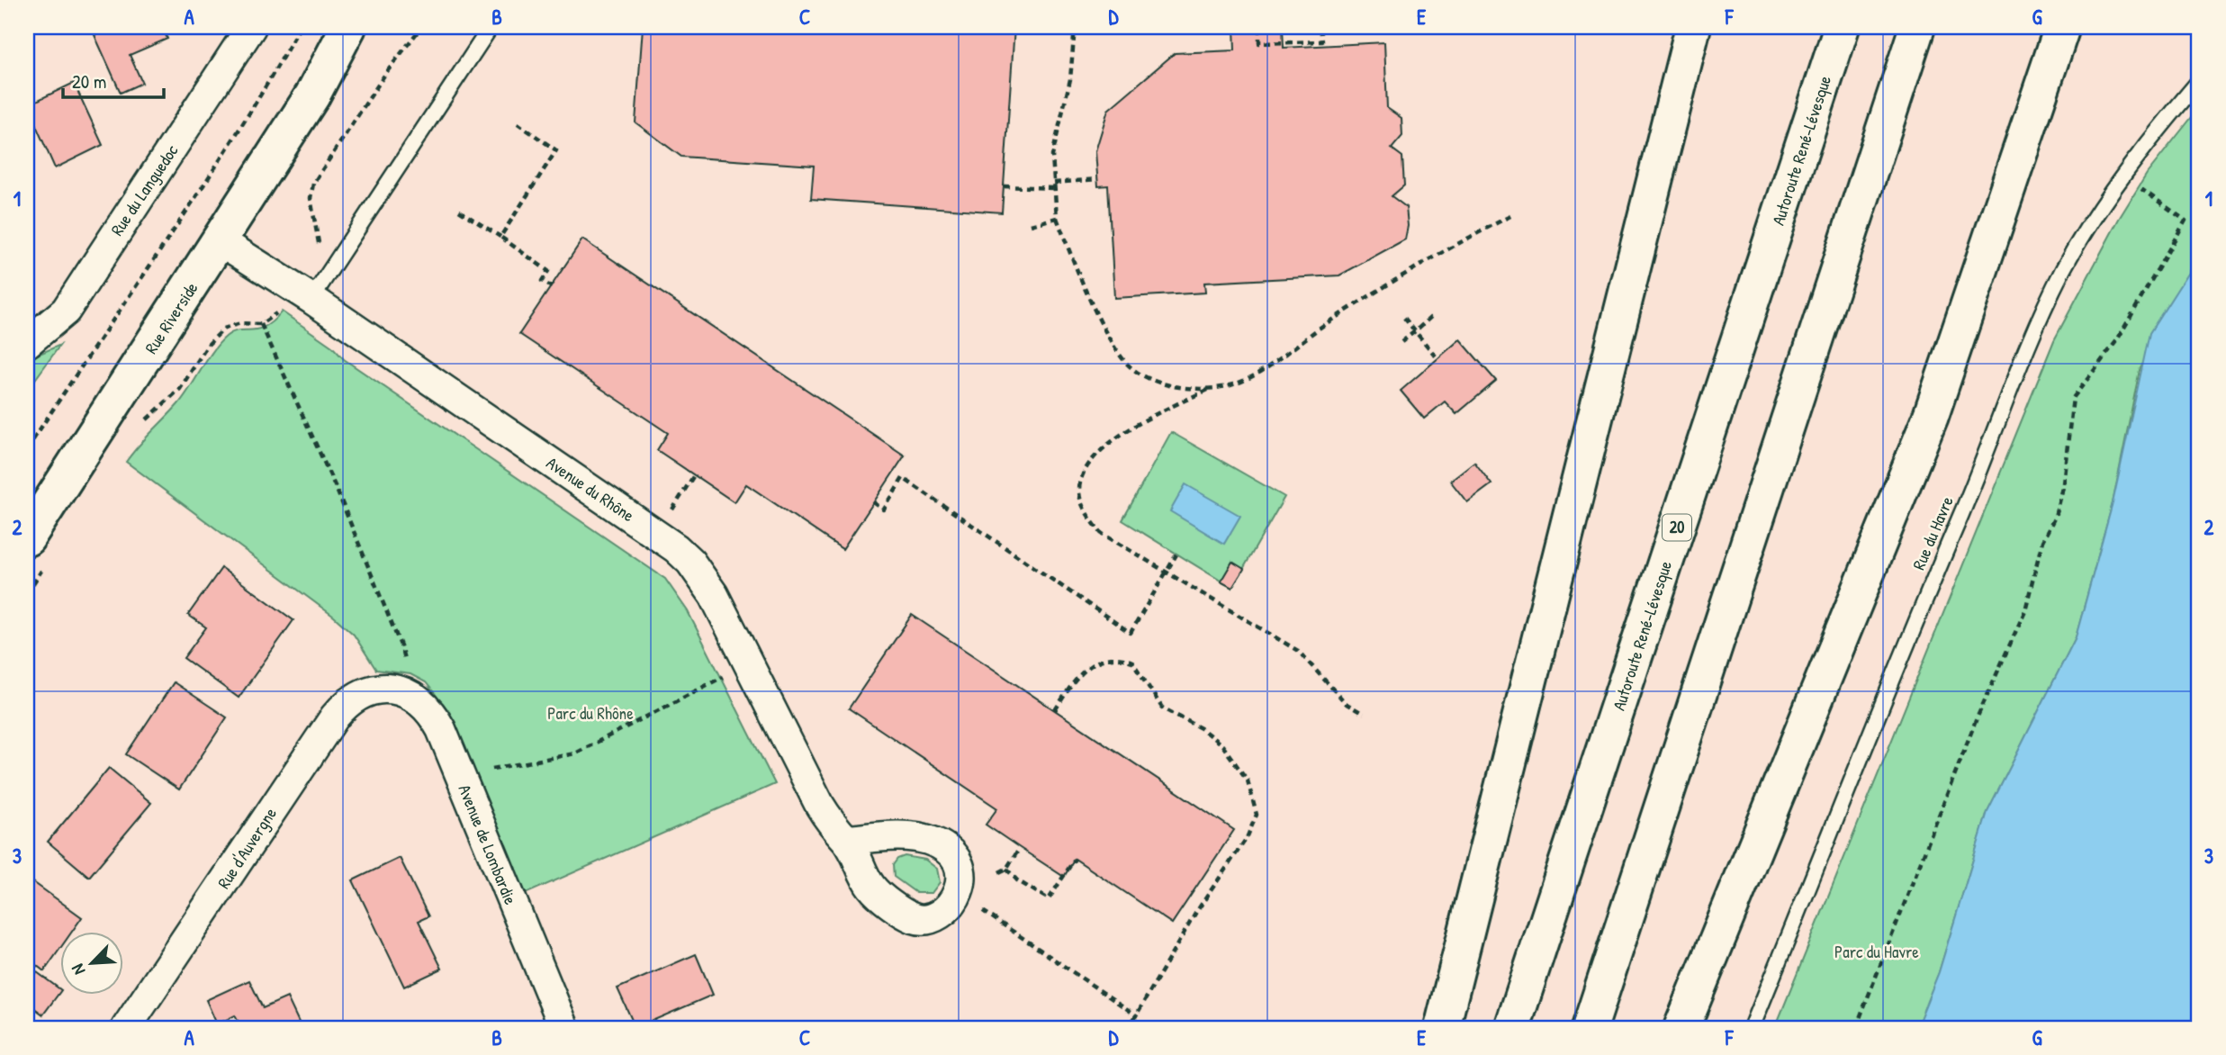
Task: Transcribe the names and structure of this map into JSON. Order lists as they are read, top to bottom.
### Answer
{
  "streets": {
    "main road": ["Autoroute René-Lévesque", "Rue Riverside", "20"],
    "street": [
      "Rue du Languedoc",
      "Avenue du Rhône",
      "Avenue de Lombardie",
      "Rue d'Auvergne"
    ],
    "lane": ["Rue du Havre"]
  },
  "crossings": [
    ["Rue Riverside", "Avenue du Rhône"],
    ["Avenue de Lombardie", "Rue d'Auvergne"]
  ],
  "parks": ["Parc du Rhône", "Parc du Havre"],
  "scale_bar": "20 m",
  "north": "bottom left",
  "grid": {
    "columns": [
      "A",
      "B",
      "C",
      "D",
      "E",
      "F",
      "G"
    ],
    "rows": ["1", "2", "3"]
  }
}
